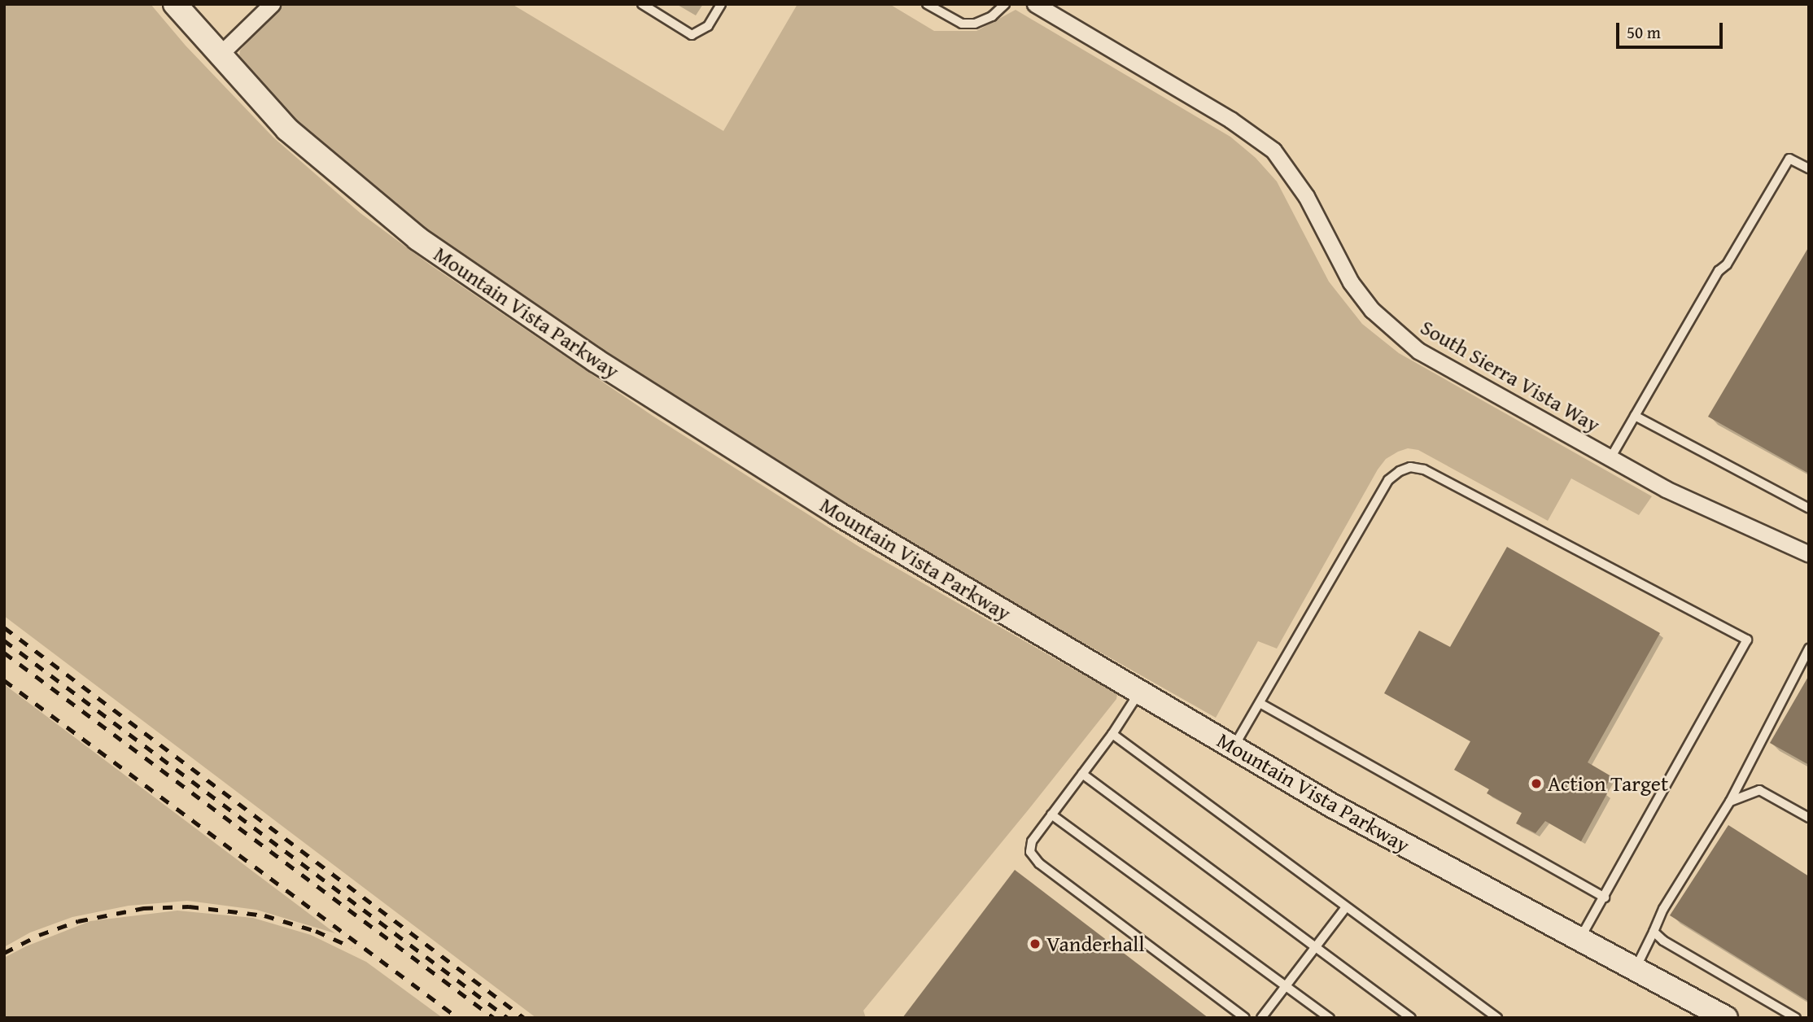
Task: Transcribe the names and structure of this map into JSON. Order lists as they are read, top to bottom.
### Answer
{
  "streets": {
    "street": ["Mountain Vista Parkway", "South Sierra Vista Way"]
  },
  "places": ["Action Target", "Vanderhall"],
  "scale_bar": "50 m"
}
